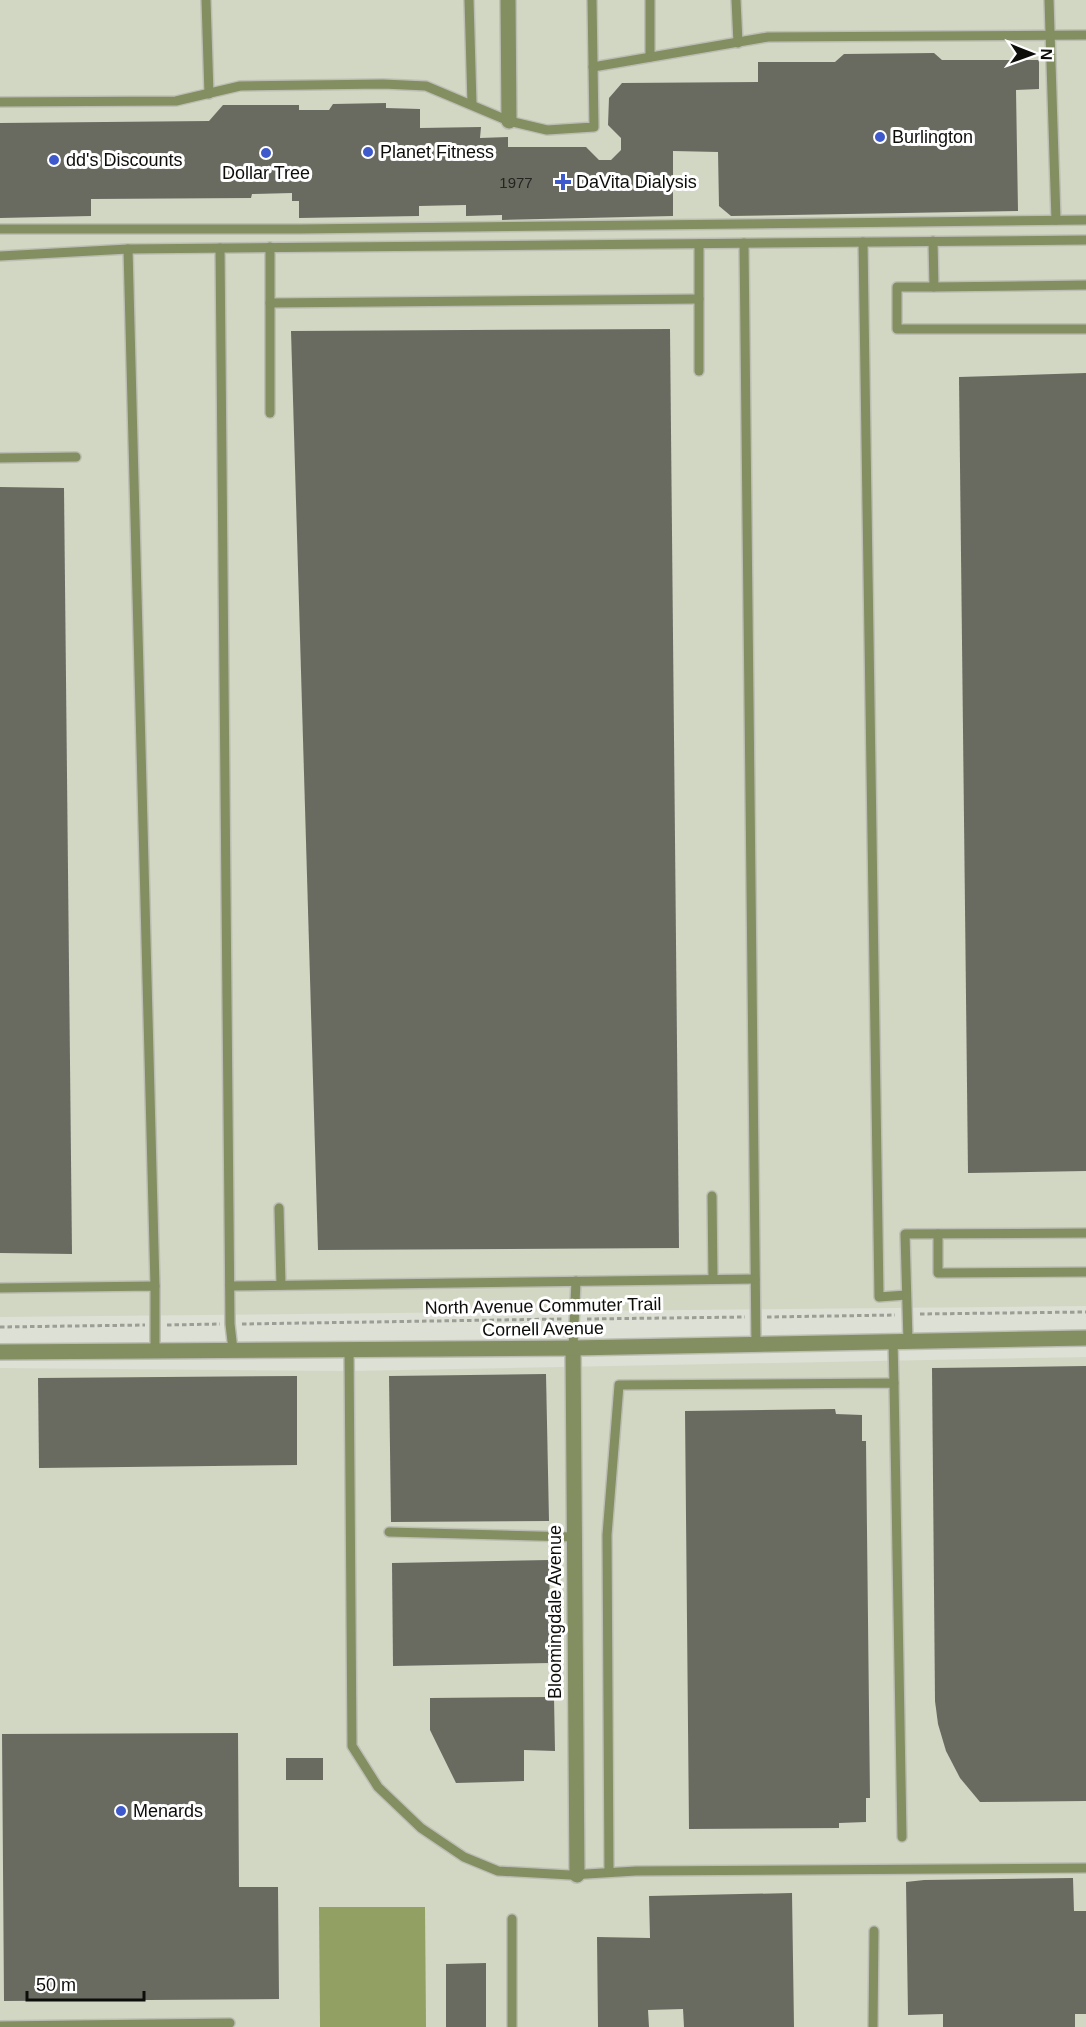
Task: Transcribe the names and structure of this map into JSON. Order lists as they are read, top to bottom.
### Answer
{
  "streets": {
    "street": ["Cornell Avenue", "Bloomingdale Avenue"],
    "path": ["North Avenue Commuter Trail"]
  },
  "crossings": [
    ["Cornell Avenue", "Bloomingdale Avenue"]
  ],
  "places": {
    "other": [
      "Burlington",
      "Planet Fitness",
      "Dollar Tree",
      "dd's Discounts",
      "Menards"
    ],
    "health": ["DaVita Dialysis"]
  },
  "house_numbers": ["1977"],
  "scale_bar": "50 m",
  "north": "right"
}
